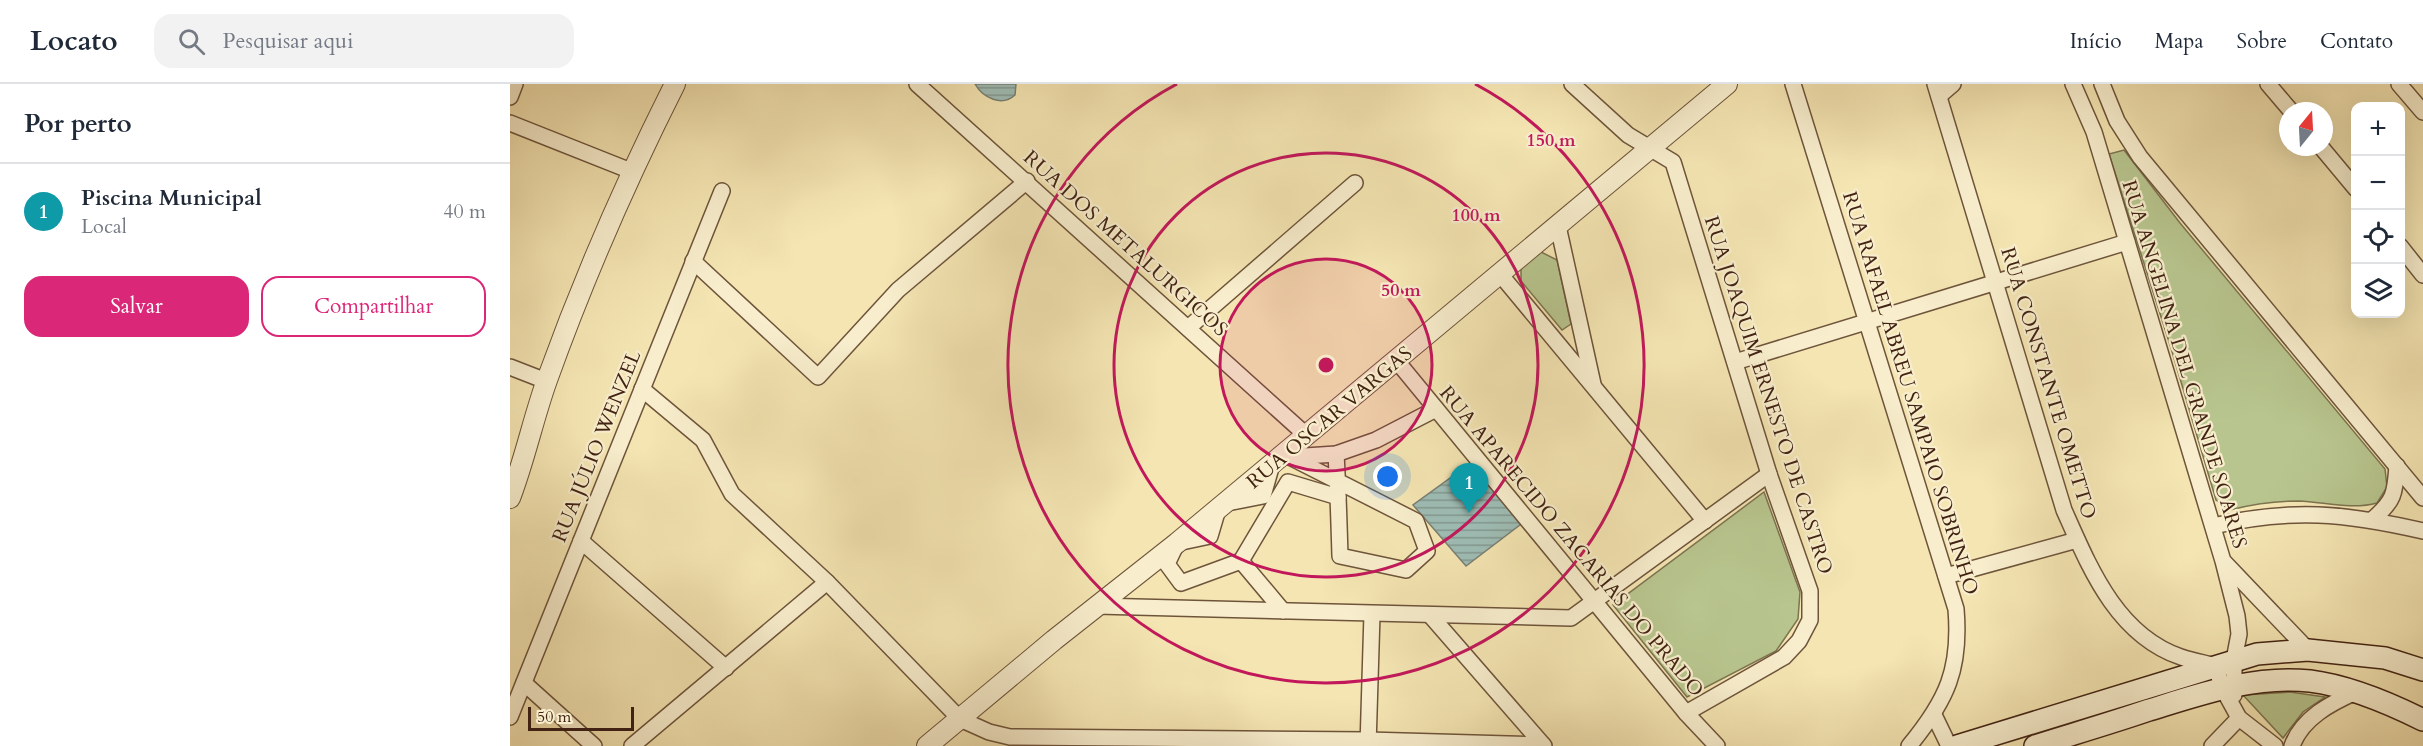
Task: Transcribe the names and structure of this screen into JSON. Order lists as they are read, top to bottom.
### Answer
{
  "streets": {
    "street": [
      "RUA DOS METALURGICOS",
      "RUA ANGELINA DEL GRANDE SOARES",
      "RUA CONSTANTE OMETTO",
      "RUA RAFAEL ABREU SAMPAIO SOBRINHO",
      "RUA JOAQUIM ERNESTO DE CASTRO",
      "RUA OSCAR VARGAS",
      "RUA JÚLIO WENZEL",
      "RUA APARECIDO ZACARIAS DO PRADO"
    ]
  },
  "crossings": [
    ["RUA DOS METALURGICOS", "RUA OSCAR VARGAS"],
    ["RUA ANGELINA DEL GRANDE SOARES", "RUA CONSTANTE OMETTO"],
    ["RUA JOAQUIM ERNESTO DE CASTRO", "RUA OSCAR VARGAS"],
    ["RUA JOAQUIM ERNESTO DE CASTRO", "RUA APARECIDO ZACARIAS DO PRADO"],
    ["RUA OSCAR VARGAS", "RUA APARECIDO ZACARIAS DO PRADO"]
  ],
  "scale_bar": "50 m",
  "north": "top",
  "page": {
    "header": "Locato",
    "search": "Pesquisar aqui",
    "nav": [
      "Início",
      "Mapa",
      "Sobre",
      "Contato"
    ],
    "heading": "Por perto",
    "map_buttons": ["+", "−"],
    "list": [
      {
        "mark": "1",
        "name": "Piscina Municipal",
        "note": "Local",
        "value": "40 m"
      }
    ],
    "buttons": ["Salvar", "Compartilhar"],
    "pins": "1",
    "scale": "50 m"
  },
  "rings": ["150 m", "100 m", "50 m"]
}
